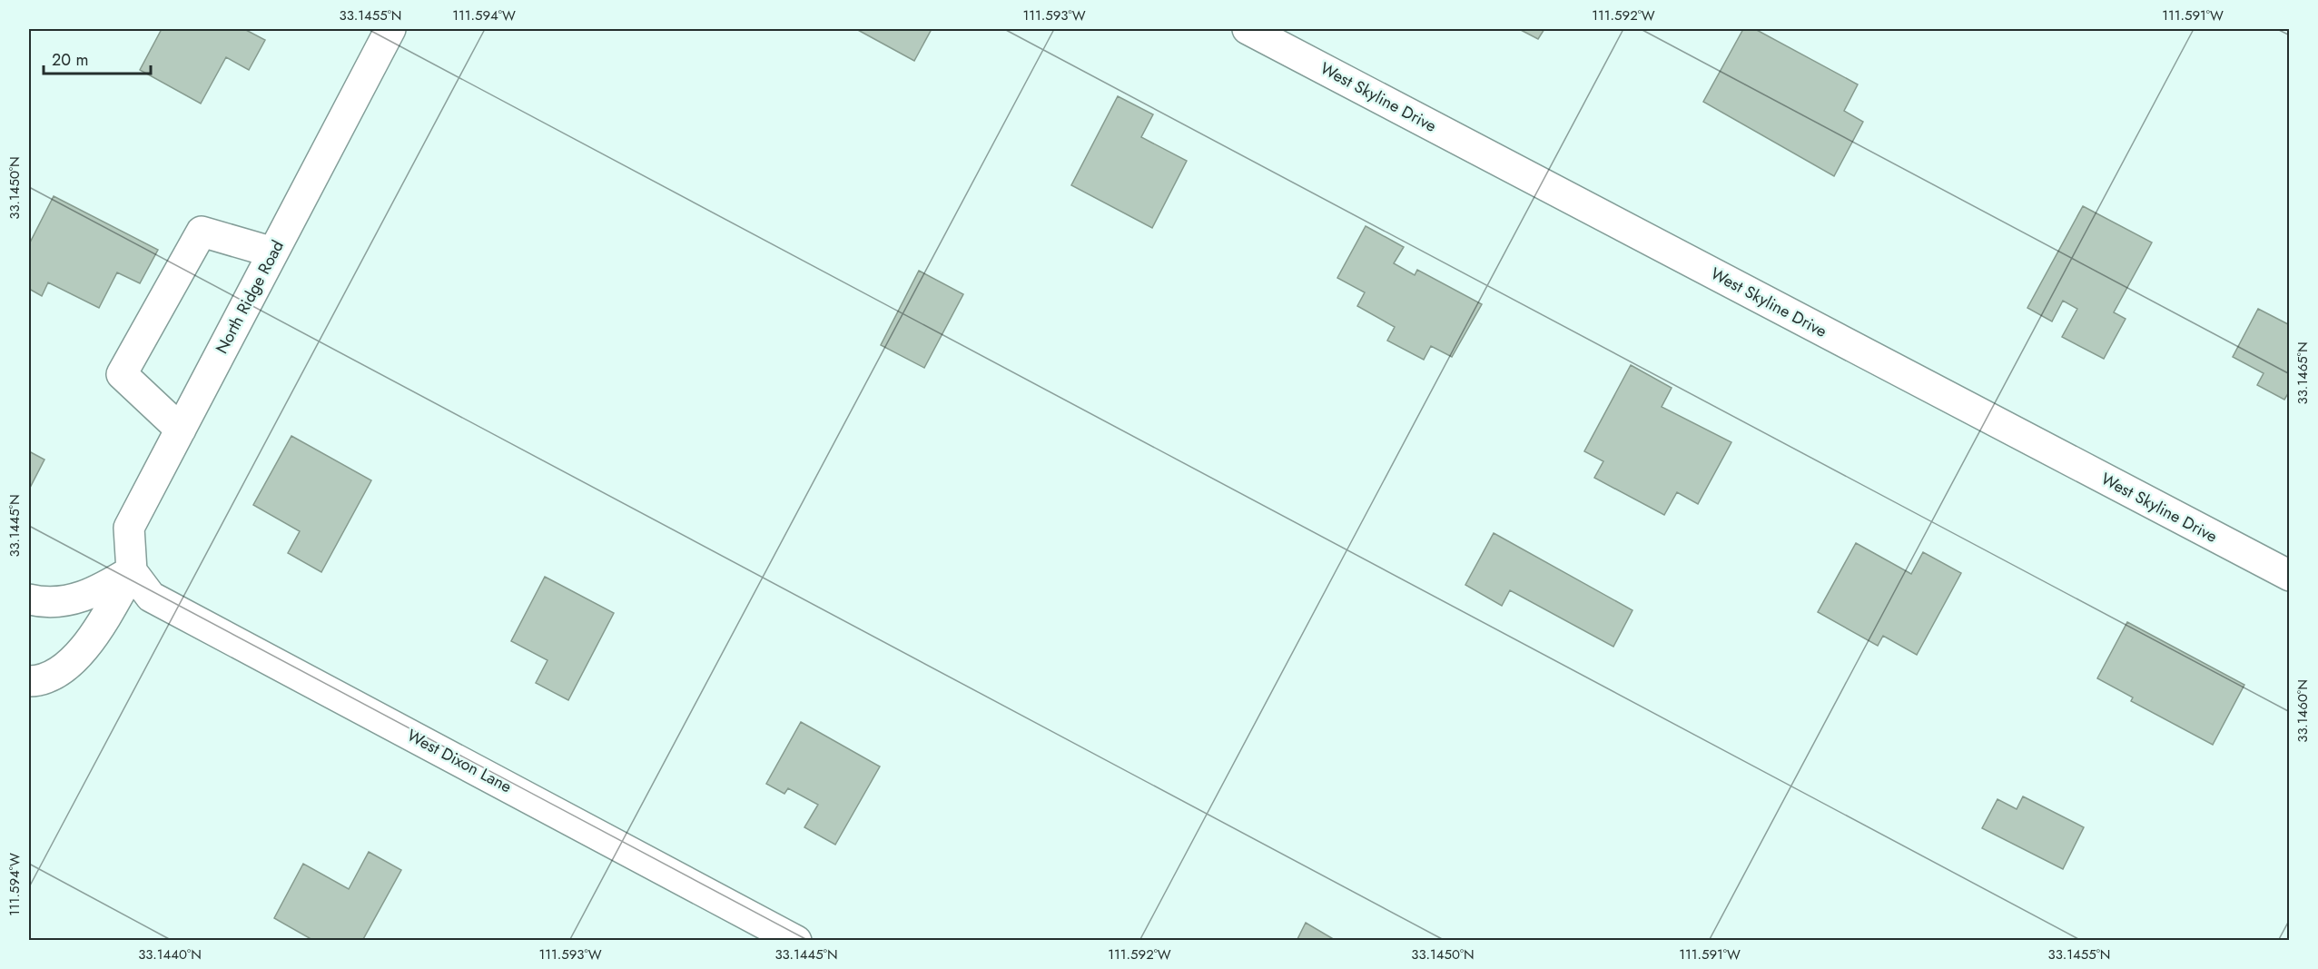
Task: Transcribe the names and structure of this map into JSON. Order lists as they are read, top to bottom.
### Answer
{
  "streets": {
    "street": ["West Skyline Drive", "North Ridge Road", "West Dixon Lane"]
  },
  "crossings": [
    ["North Ridge Road", "West Dixon Lane"]
  ],
  "scale_bar": "20 m",
  "coordinates": [
    "33.1455°N",
    "111.594°W",
    "111.593°W",
    "111.592°W",
    "111.591°W",
    "33.1450°N",
    "33.1465°N",
    "33.1445°N",
    "33.1460°N",
    "33.1440°N"
  ]
}
